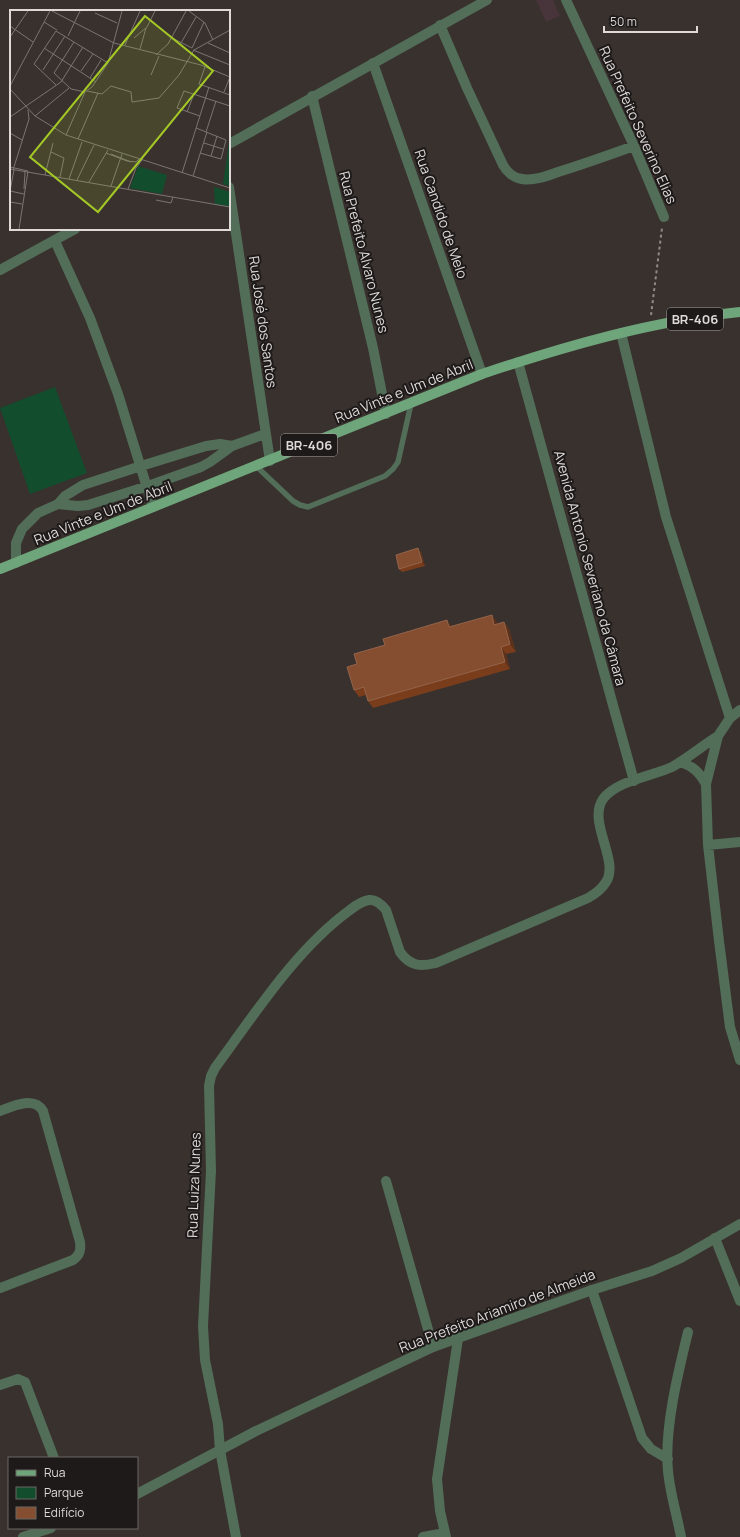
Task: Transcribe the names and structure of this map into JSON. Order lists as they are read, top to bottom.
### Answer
{
  "streets": {
    "main road": ["BR-406", "Rua Vinte e Um de Abril"],
    "street": [
      "Rua Prefeito Severino Elias",
      "Rua Candido de Melo",
      "Rua Prefeito Alvaro Nunes",
      "Rua José dos Santos",
      "Avenida Antonio Severiano da Câmara",
      "Rua Luiza Nunes",
      "Rua Prefeito Ariamiro de Almeida"
    ]
  },
  "crossings": [
    ["Rua Candido de Melo", "Rua Vinte e Um de Abril"],
    ["Rua Prefeito Alvaro Nunes", "Rua Vinte e Um de Abril"],
    ["Rua José dos Santos", "Rua Vinte e Um de Abril"],
    ["Rua Vinte e Um de Abril", "Avenida Antonio Severiano da Câmara"],
    ["Avenida Antonio Severiano da Câmara", "Rua Luiza Nunes"],
    ["Rua Luiza Nunes", "Rua Prefeito Ariamiro de Almeida"]
  ],
  "legend": ["Rua", "Parque", "Edifício"],
  "scale_bar": "50 m"
}
